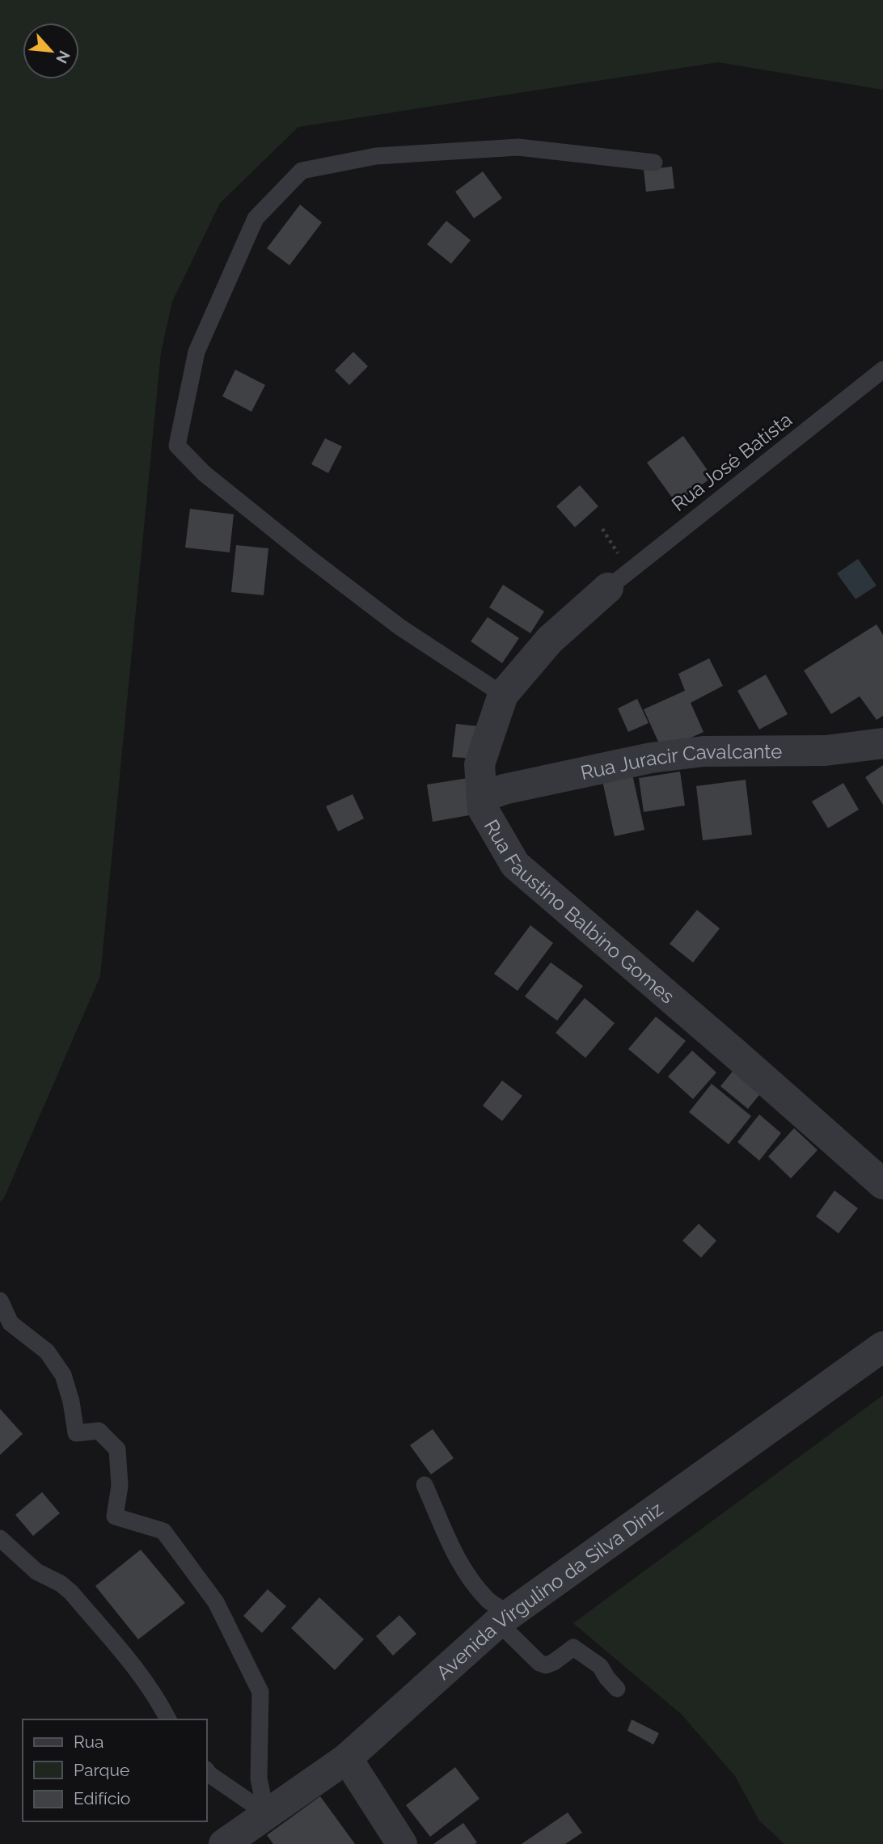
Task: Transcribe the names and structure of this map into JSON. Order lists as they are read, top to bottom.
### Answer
{
  "streets": {
    "street": ["Rua Juracir Cavalcante", "Rua Faustino Balbino Gomes", "Avenida Virgulino da Silva Diniz"],
    "lane": ["Rua José Batista"]
  },
  "crossings": [
    ["Rua José Batista", "Rua Faustino Balbino Gomes"],
    ["Rua Juracir Cavalcante", "Rua Faustino Balbino Gomes"]
  ],
  "legend": ["Rua", "Parque", "Edifício"],
  "north": "bottom right"
}
